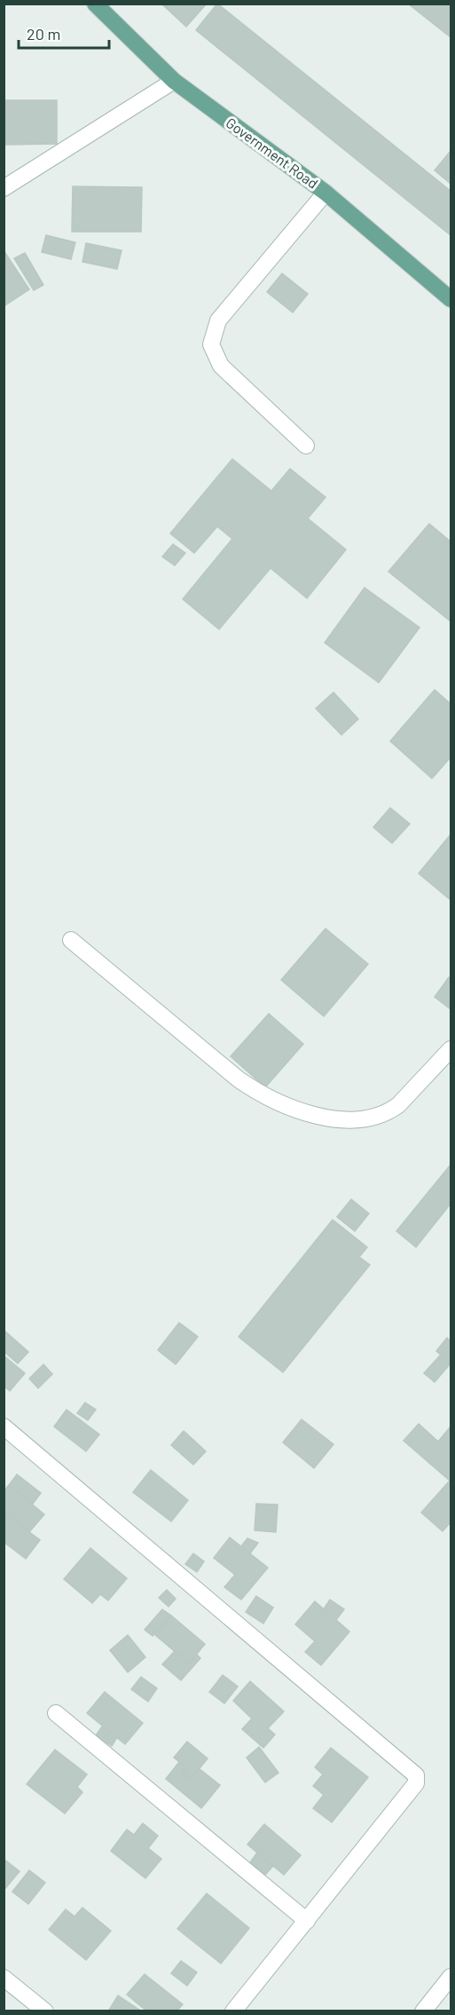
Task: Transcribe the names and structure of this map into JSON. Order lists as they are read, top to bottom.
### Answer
{
  "streets": {
    "main road": ["Government Road"]
  },
  "scale_bar": "20 m"
}
